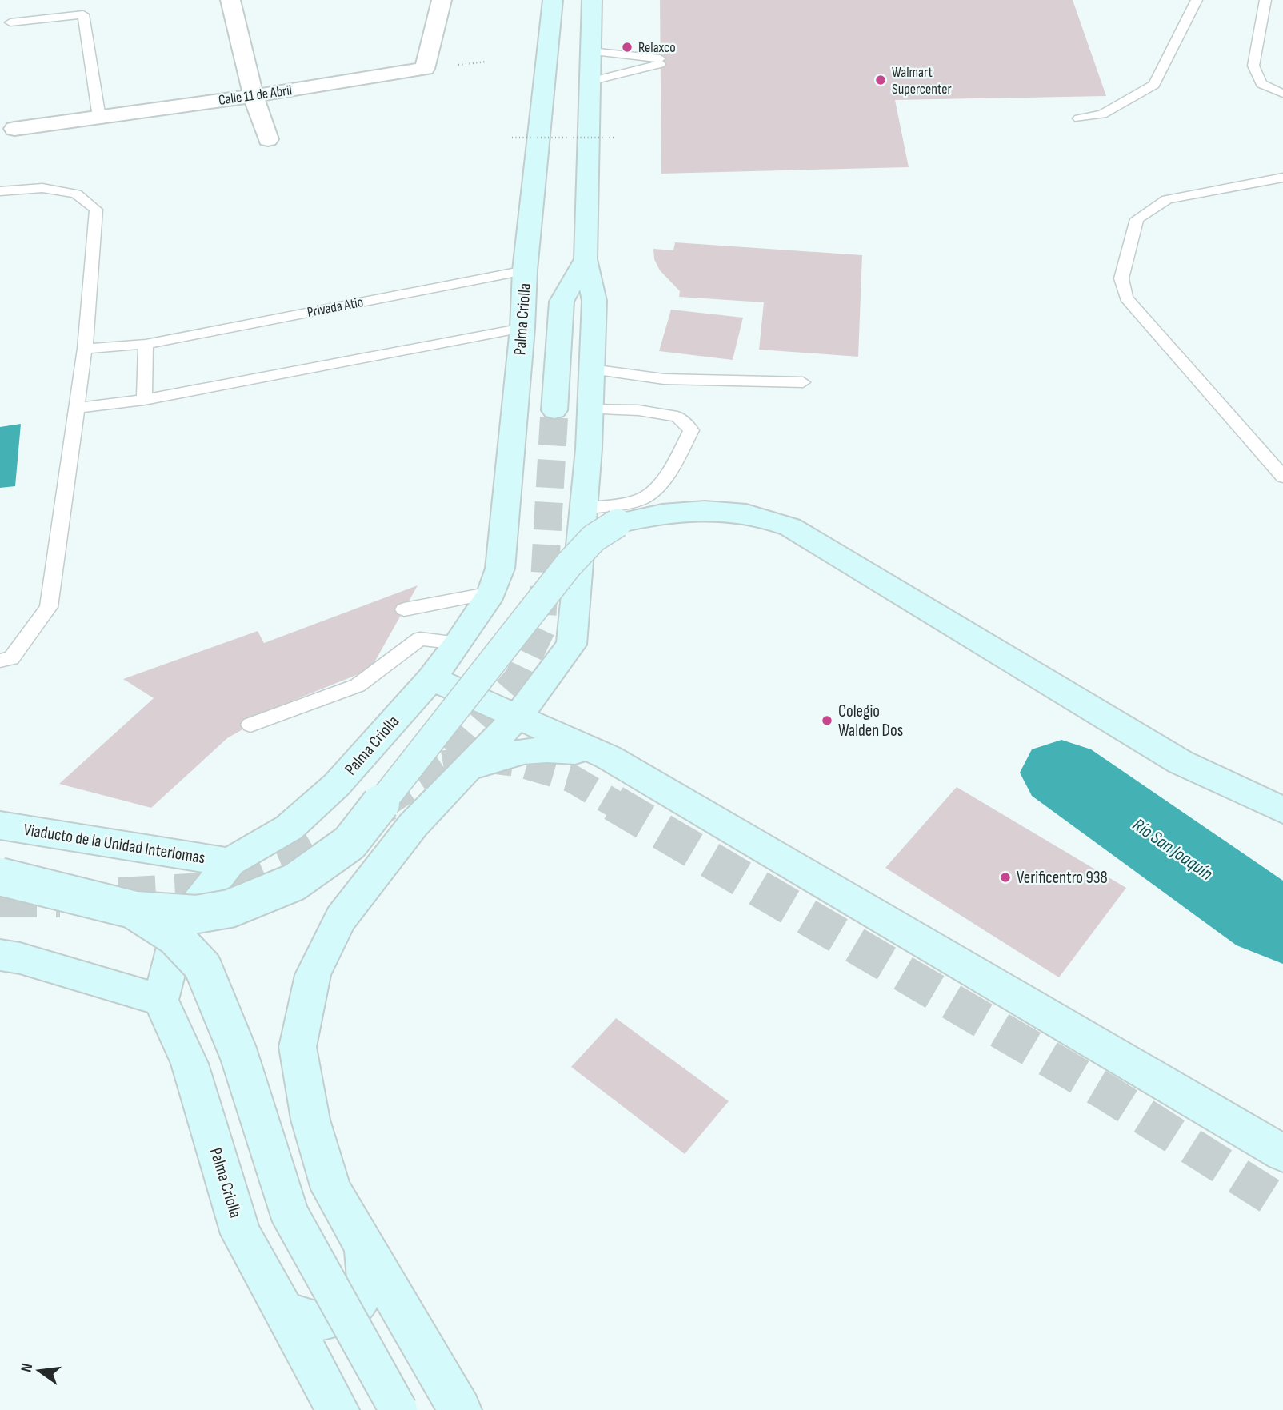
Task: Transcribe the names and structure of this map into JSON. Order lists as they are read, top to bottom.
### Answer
{
  "streets": {
    "main road": ["Palma Criolla", "Viaducto de la Unidad Interlomas"],
    "street": ["Calle 11 de Abril"],
    "lane": ["Privada Atio"]
  },
  "crossings": [
    ["Privada Atio", "Palma Criolla"],
    ["Palma Criolla", "Viaducto de la Unidad Interlomas"]
  ],
  "water": ["Río San Joaquín"],
  "places": [
    "Relaxco",
    "Walmart Supercenter",
    "Colegio Walden Dos",
    "Verificentro 938"
  ],
  "north": "left"
}
